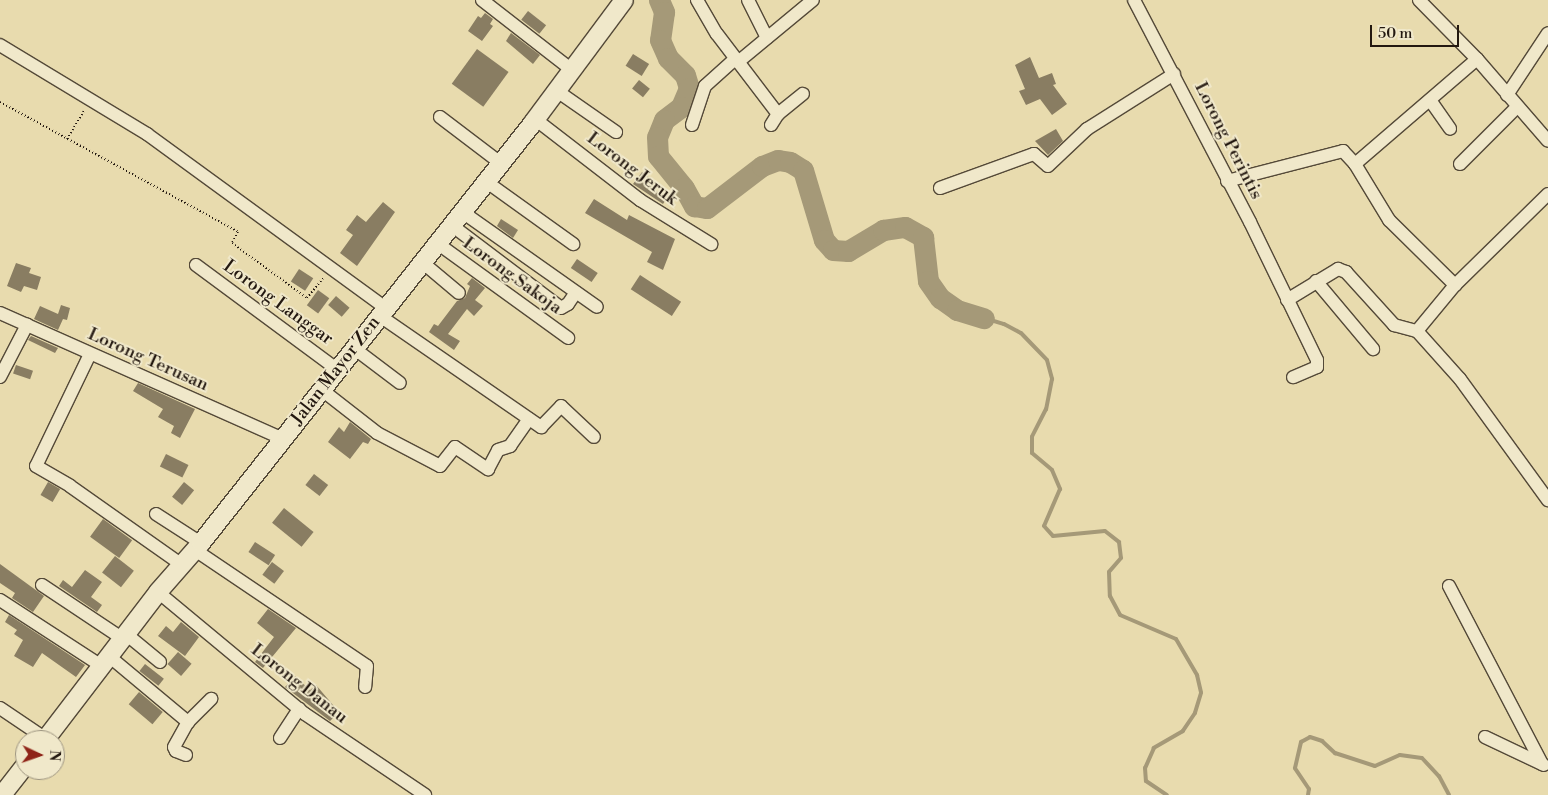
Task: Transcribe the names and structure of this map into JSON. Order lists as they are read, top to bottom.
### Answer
{
  "streets": {
    "street": [
      "Lorong Perintis",
      "Lorong Jeruk",
      "Lorong Sakoja",
      "Lorong Langgar",
      "Lorong Terusan",
      "Jalan Mayor Zen",
      "Lorong Danau"
    ]
  },
  "crossings": [
    ["Lorong Jeruk", "Jalan Mayor Zen"],
    ["Lorong Sakoja", "Jalan Mayor Zen"],
    ["Lorong Langgar", "Jalan Mayor Zen"],
    ["Lorong Terusan", "Jalan Mayor Zen"],
    ["Jalan Mayor Zen", "Lorong Danau"]
  ],
  "scale_bar": "50 m",
  "north": "right"
}
